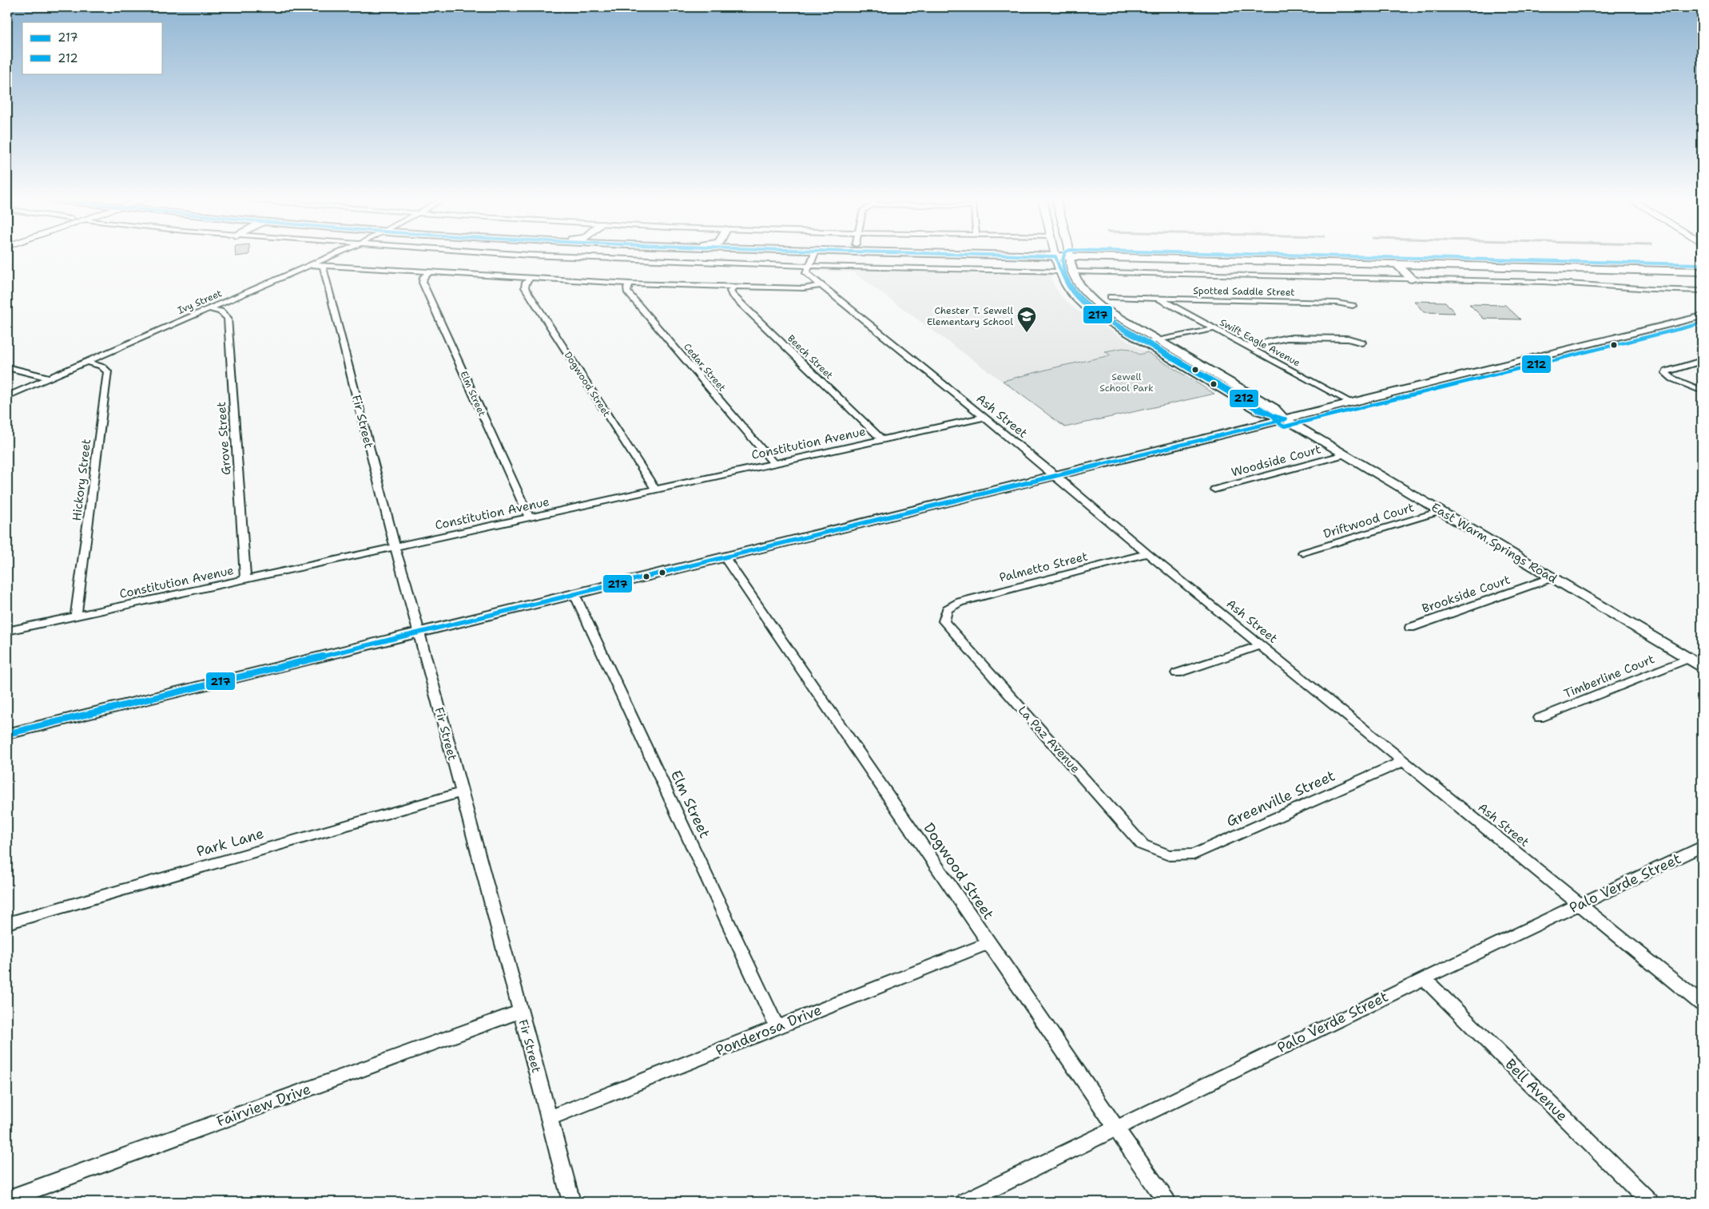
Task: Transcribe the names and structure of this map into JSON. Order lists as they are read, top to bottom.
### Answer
{
  "streets": {
    "street": [
      "Spotted Saddle Street",
      "Ivy Street",
      "Swift Eagle Avenue",
      "Beech Street",
      "Cedar Street",
      "Dogwood Street",
      "Elm Street",
      "Ash Street",
      "Fir Street",
      "Grove Street",
      "Constitution Avenue",
      "Woodside Court",
      "Hickory Street",
      "Driftwood Court",
      "East Warm Springs Road",
      "Palmetto Street",
      "Brookside Court",
      "Timberline Court",
      "La Paz Avenue",
      "Greenville Street",
      "Park Lane",
      "Palo Verde Street",
      "Ponderosa Drive",
      "Bell Avenue",
      "Fairview Drive"
    ]
  },
  "crossings": [
    ["Spotted Saddle Street", "Swift Eagle Avenue"],
    ["Ivy Street", "Fir Street"],
    ["Ivy Street", "Grove Street"],
    ["Ivy Street", "Hickory Street"],
    ["Beech Street", "Constitution Avenue"],
    ["Cedar Street", "Constitution Avenue"],
    ["Dogwood Street", "Constitution Avenue"],
    ["Dogwood Street", "Palo Verde Street"],
    ["Dogwood Street", "Ponderosa Drive"],
    ["Elm Street", "Constitution Avenue"],
    ["Elm Street", "Ponderosa Drive"],
    ["Ash Street", "Constitution Avenue"],
    ["Ash Street", "Palmetto Street"],
    ["Ash Street", "Greenville Street"],
    ["Ash Street", "Palo Verde Street"],
    ["Fir Street", "Constitution Avenue"],
    ["Fir Street", "Park Lane"],
    ["Fir Street", "Ponderosa Drive"],
    ["Fir Street", "Fairview Drive"],
    ["Grove Street", "Constitution Avenue"],
    ["Constitution Avenue", "Hickory Street"],
    ["Woodside Court", "East Warm Springs Road"],
    ["Driftwood Court", "East Warm Springs Road"],
    ["East Warm Springs Road", "Brookside Court"],
    ["East Warm Springs Road", "Timberline Court"],
    ["Palmetto Street", "La Paz Avenue"],
    ["La Paz Avenue", "Greenville Street"],
    ["Palo Verde Street", "Bell Avenue"]
  ],
  "parks": ["Sewell School Park"],
  "places": {
    "school or university": ["Chester T. Sewell Elementary School"]
  },
  "lines": ["transit line 217", "transit line 212"],
  "legend": ["217", "212"]
}
